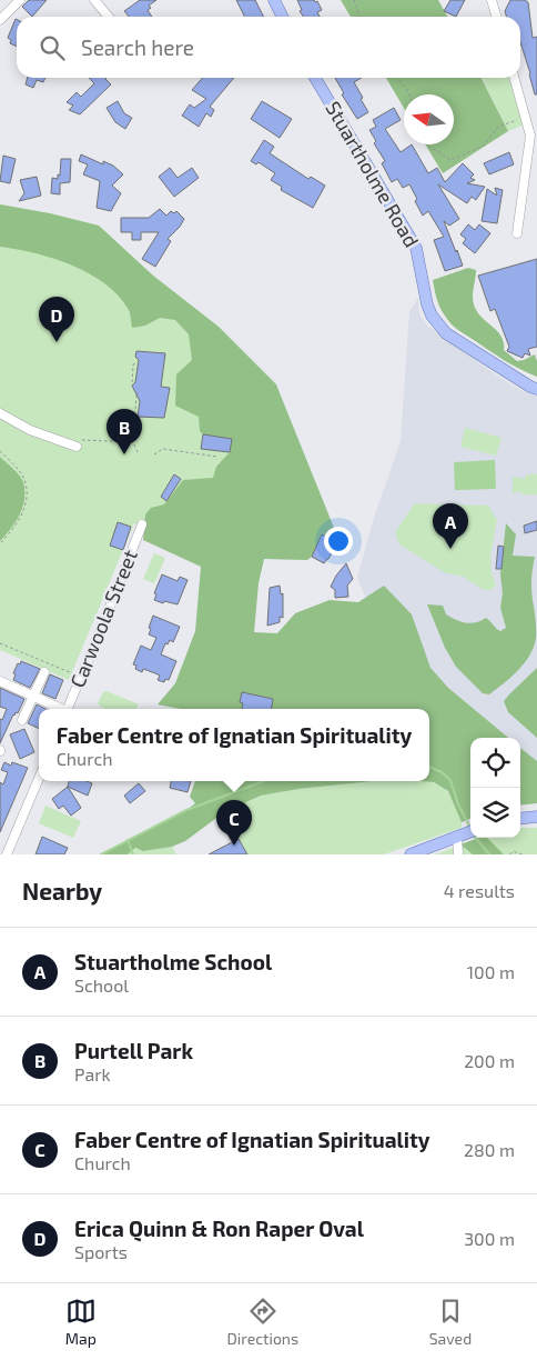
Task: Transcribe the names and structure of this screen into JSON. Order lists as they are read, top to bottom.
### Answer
{
  "streets": {
    "main road": ["Stuartholme Road"],
    "street": ["Carwoola Street"]
  },
  "north": "left",
  "page": {
    "search": "Search here",
    "pins": [
      "D",
      "B",
      "A",
      "C"
    ],
    "popup": ["Faber Centre of Ignatian Spirituality", "Church"],
    "heading": ["Nearby", "4 results"],
    "list": [
      {
        "mark": "A",
        "name": "Stuartholme School",
        "note": "School",
        "value": "100 m"
      },
      {
        "mark": "B",
        "name": "Purtell Park",
        "note": "Park",
        "value": "200 m"
      },
      {
        "mark": "C",
        "name": "Faber Centre of Ignatian Spirituality",
        "note": "Church",
        "value": "280 m"
      },
      {
        "mark": "D",
        "name": "Erica Quinn & Ron Raper Oval",
        "note": "Sports",
        "value": "300 m"
      }
    ],
    "nav": ["Map", "Directions", "Saved"]
  }
}
